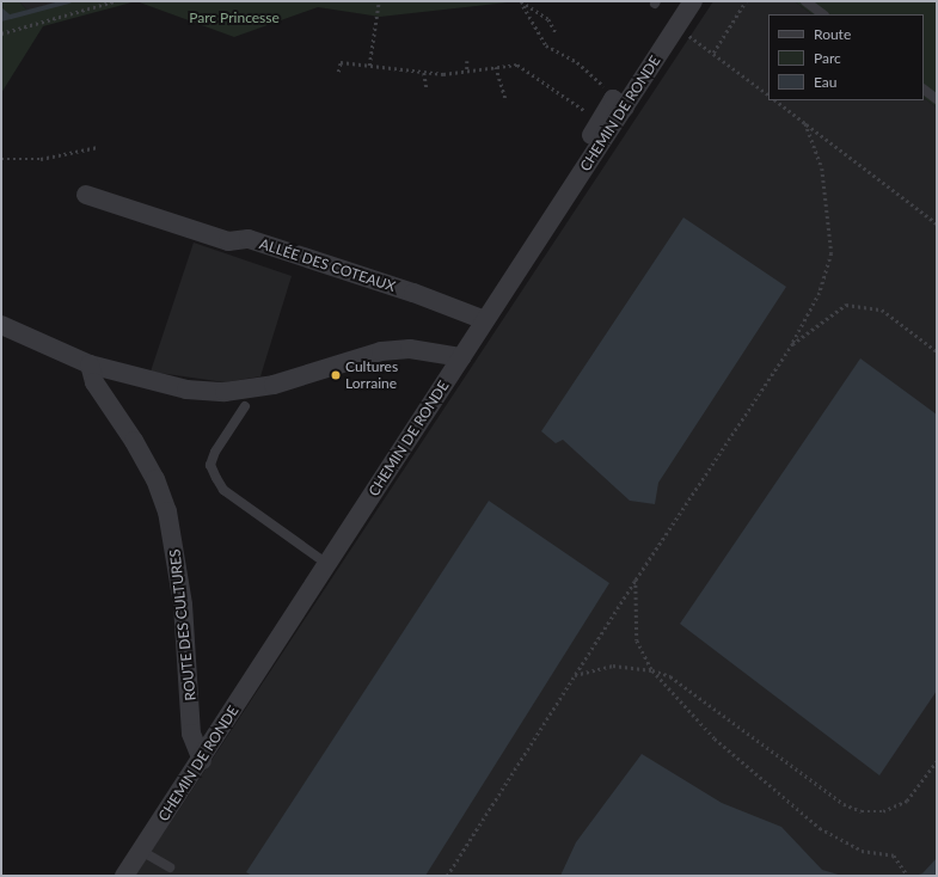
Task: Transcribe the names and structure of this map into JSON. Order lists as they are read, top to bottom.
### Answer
{
  "streets": {
    "street": ["CHEMIN DE RONDE", "ALLÉE DES COTEAUX", "ROUTE DES CULTURES"]
  },
  "crossings": [
    ["CHEMIN DE RONDE", "ALLÉE DES COTEAUX"],
    ["CHEMIN DE RONDE", "ROUTE DES CULTURES"]
  ],
  "parks": ["Parc Princesse"],
  "places": ["Cultures Lorraine"],
  "legend": ["Route", "Parc", "Eau"]
}
